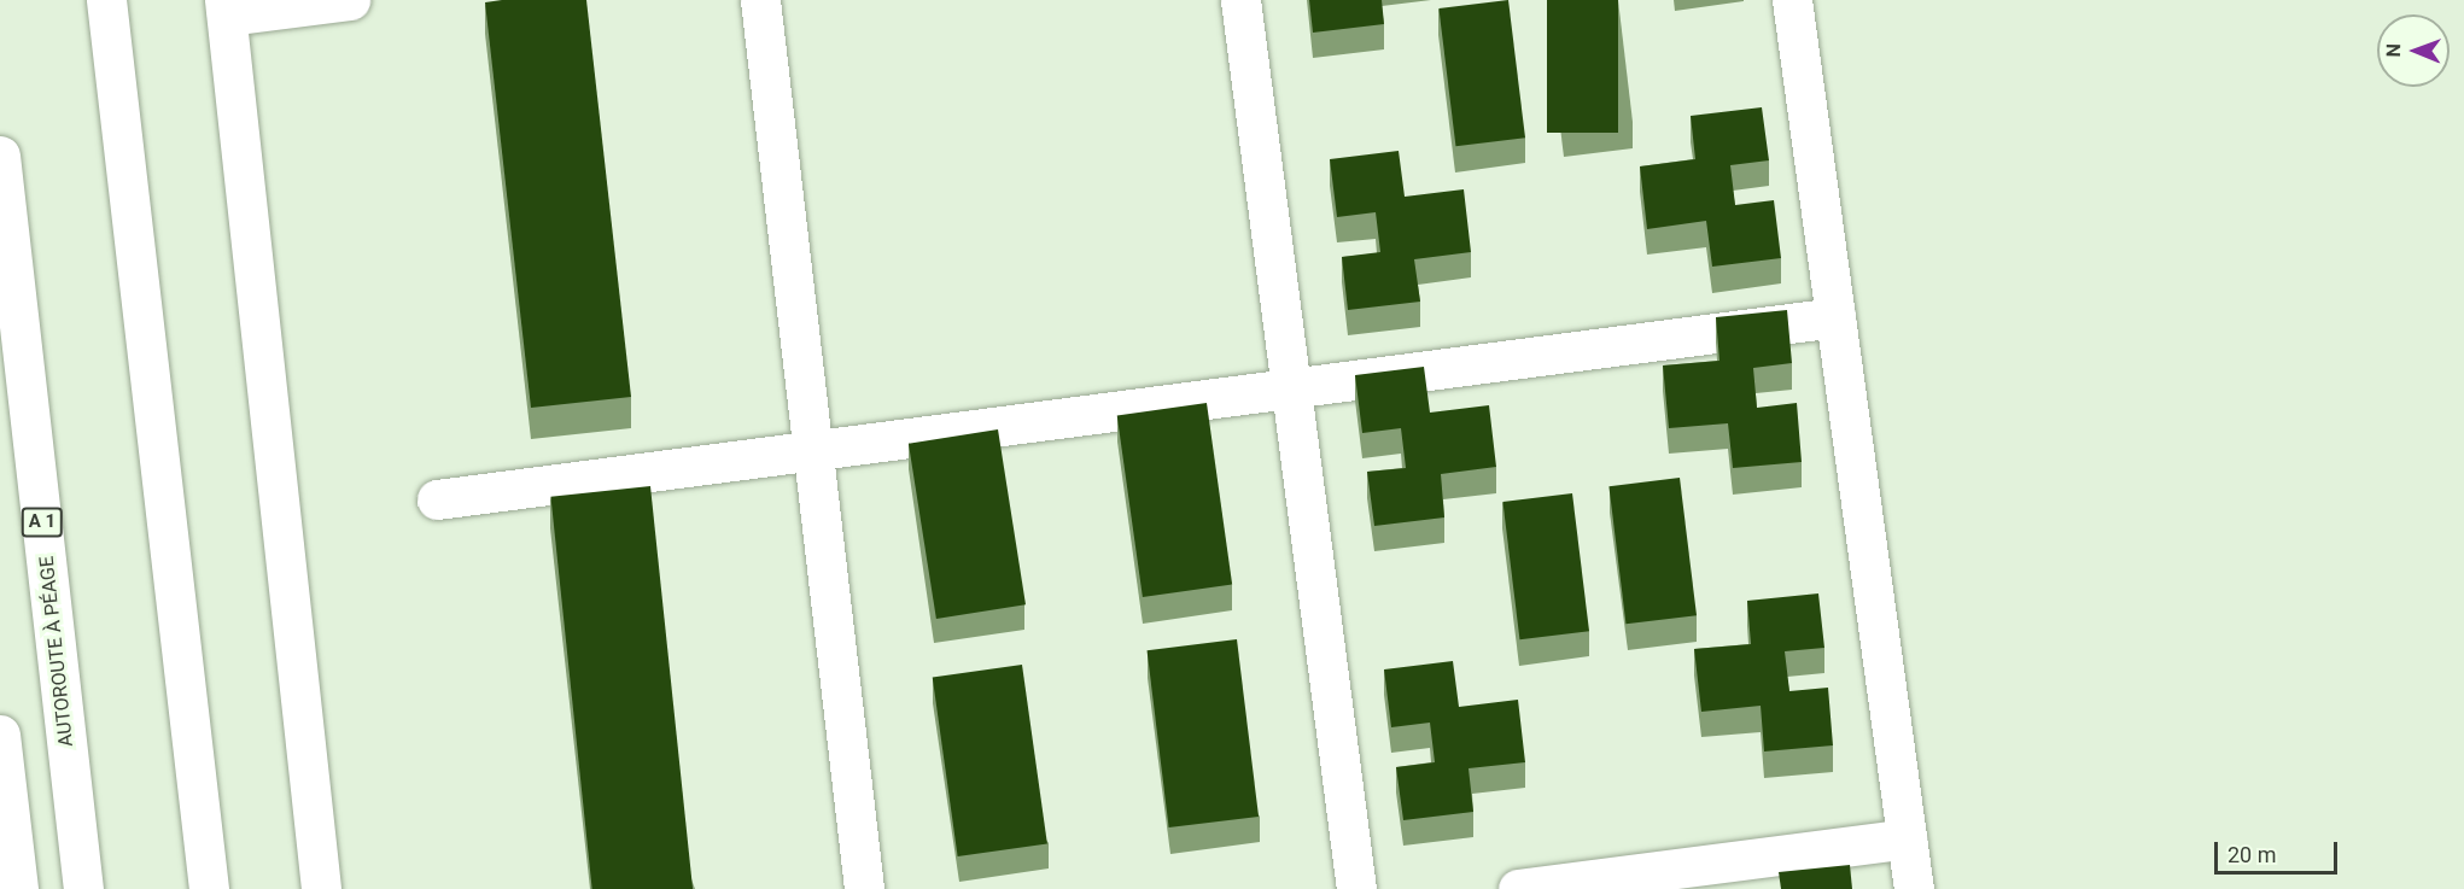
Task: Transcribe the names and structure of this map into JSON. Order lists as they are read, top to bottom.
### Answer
{
  "streets": {
    "main road": ["A 1", "AUTOROUTE À PÉAGE"]
  },
  "scale_bar": "20 m",
  "north": "left"
}
